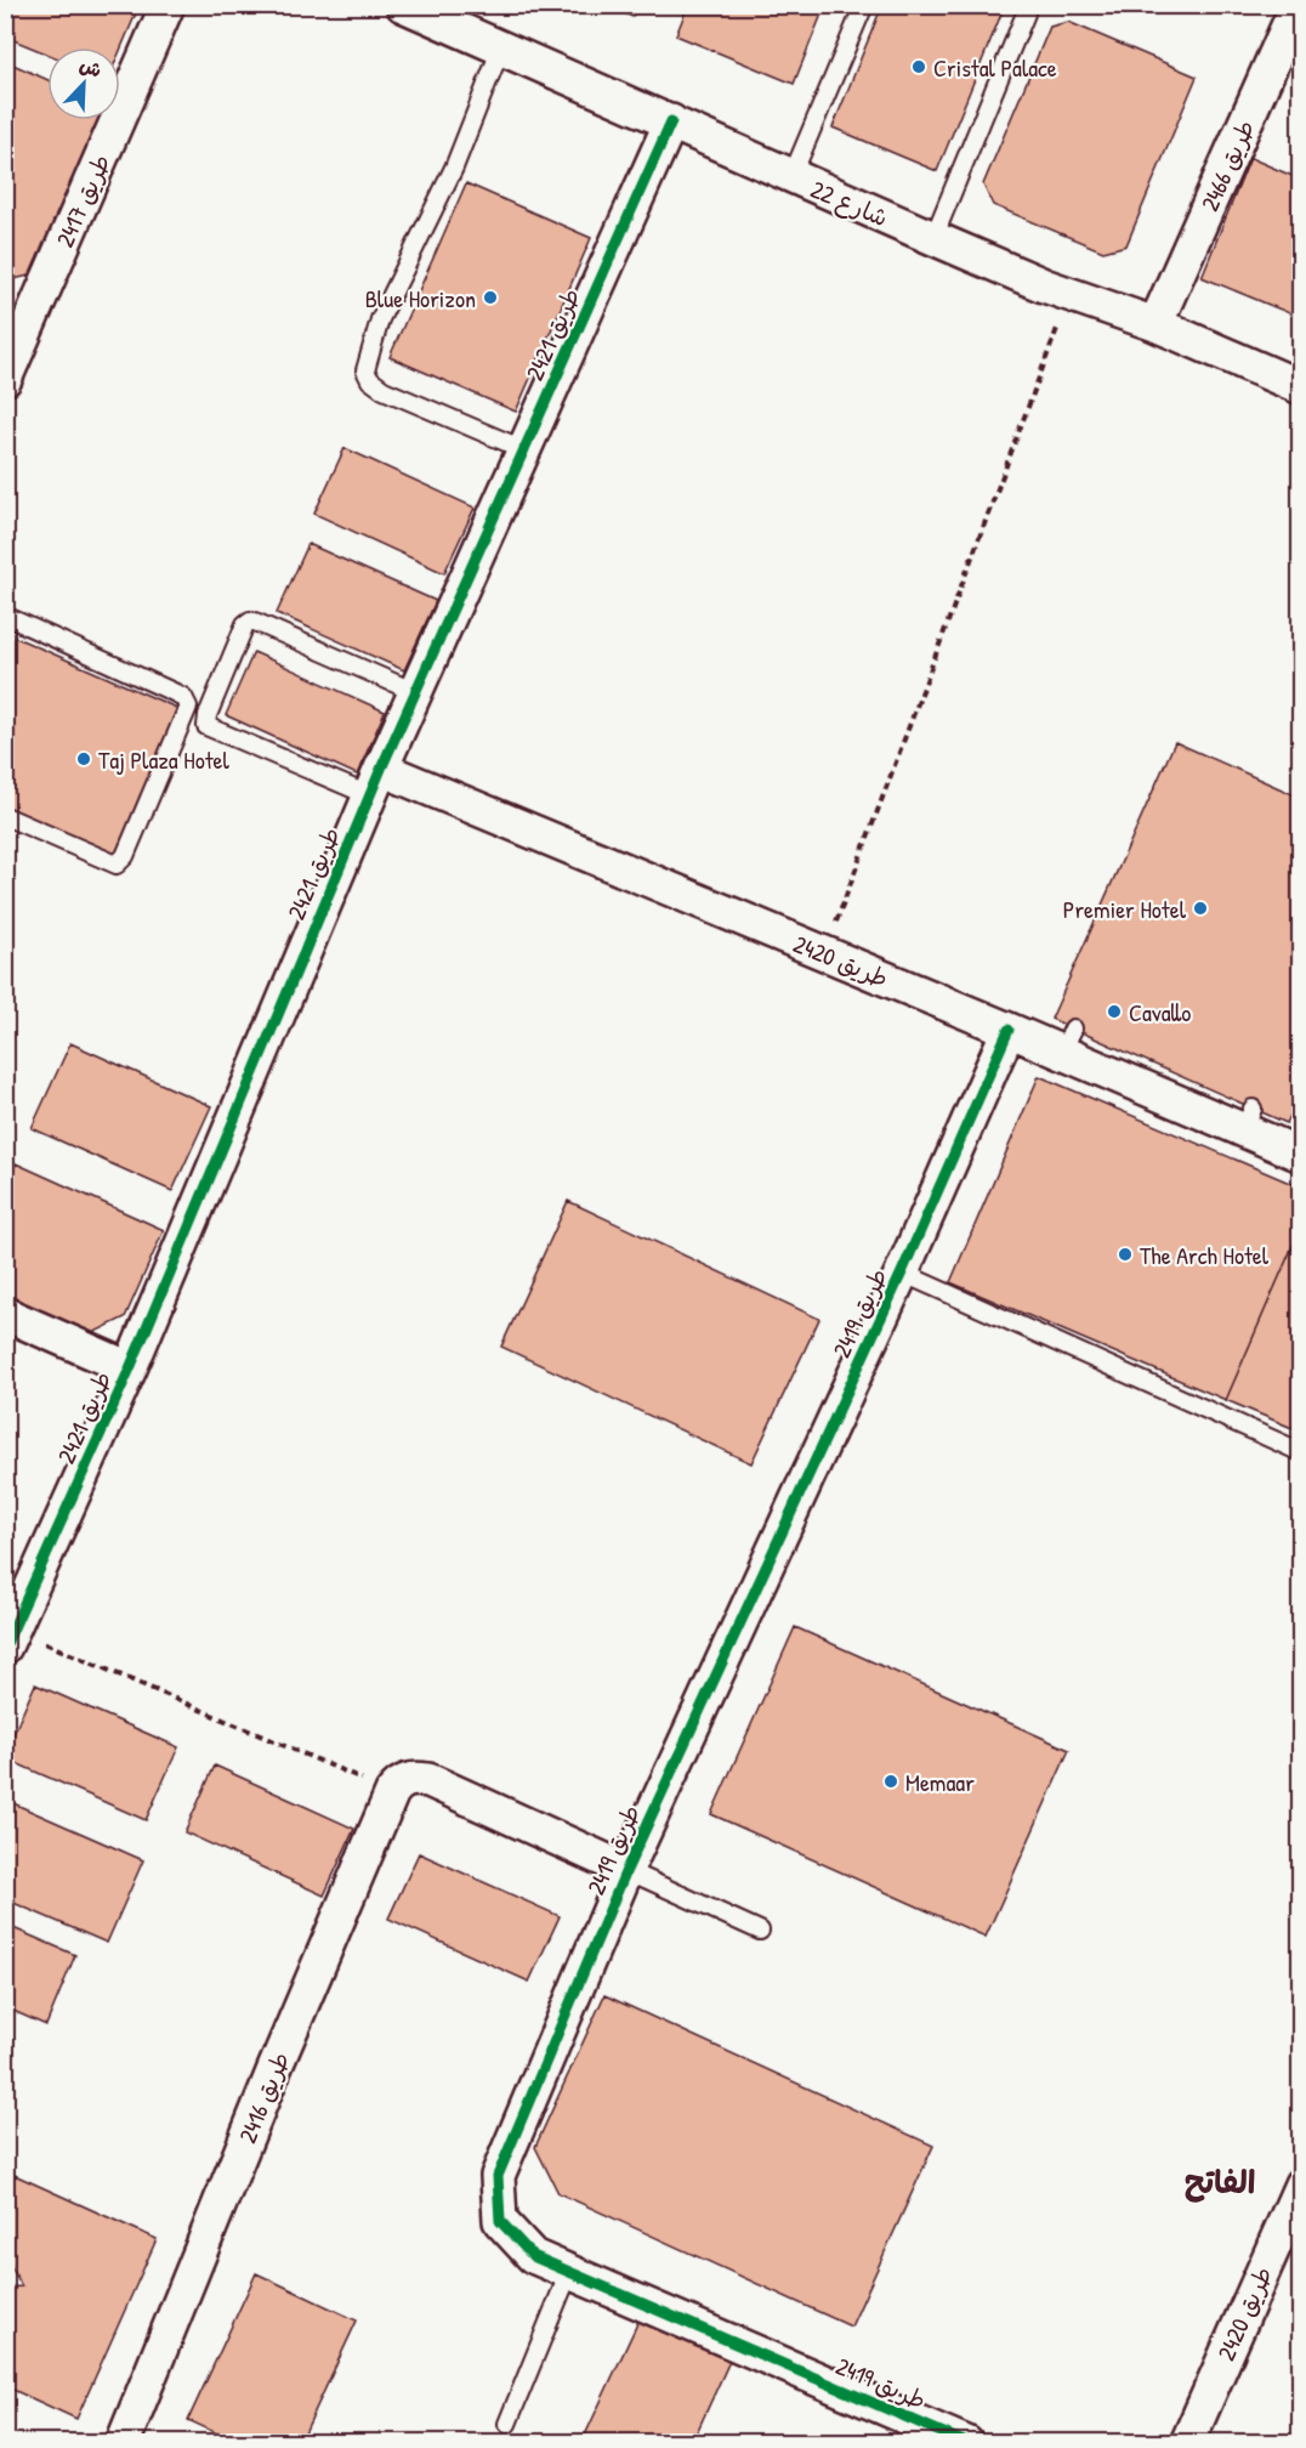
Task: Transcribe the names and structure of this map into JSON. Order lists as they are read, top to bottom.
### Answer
{
  "streets": {
    "street": [
      "طريق 2466",
      "طريق 2417",
      "شارع 22",
      "طريق 2421",
      "طريق 2420",
      "طريق 2419",
      "طريق 2416"
    ]
  },
  "crossings": [
    ["طريق 2466", "شارع 22"],
    ["شارع 22", "طريق 2421"],
    ["طريق 2421", "طريق 2420"],
    ["طريق 2420", "طريق 2419"]
  ],
  "districts": ["الفاتح"],
  "places": [
    "Cristal Palace",
    "Blue Horizon",
    "Taj Plaza Hotel",
    "Premier Hotel",
    "Cavallo",
    "The Arch Hotel",
    "Memaar"
  ],
  "north": "top right"
}
